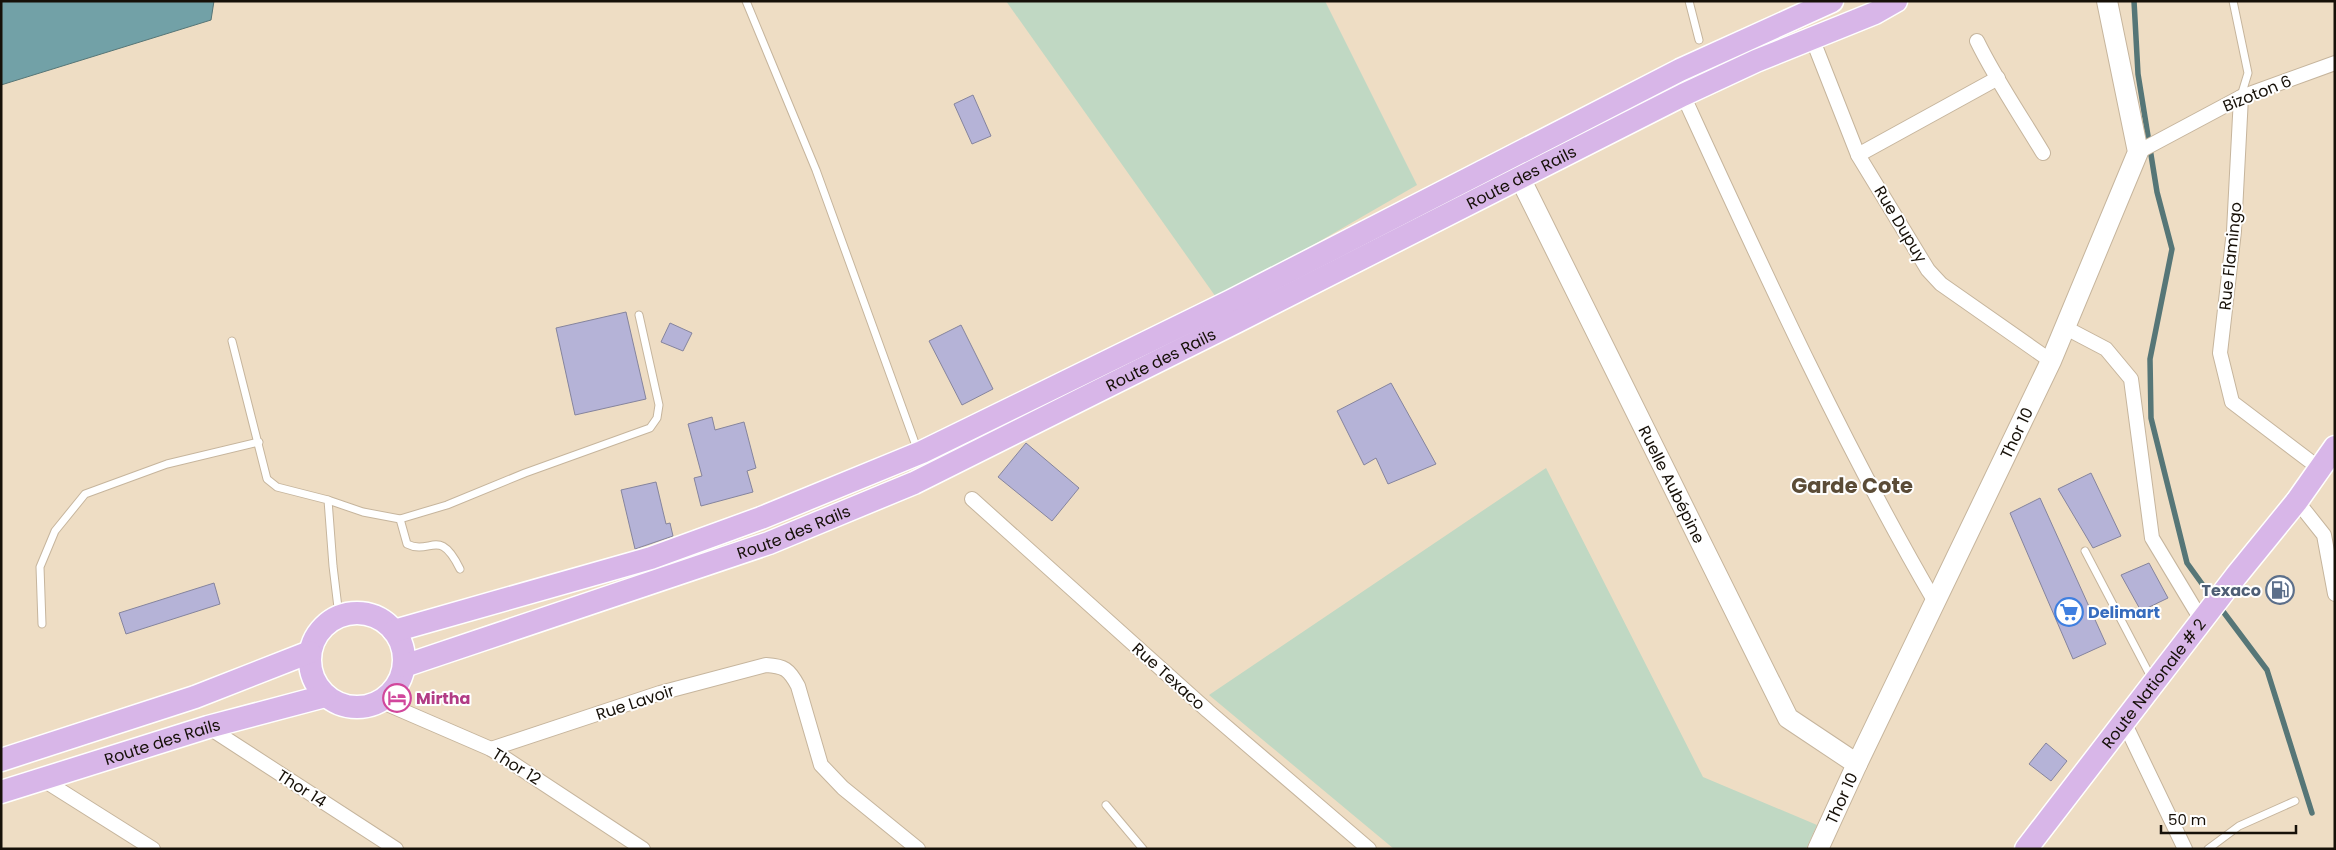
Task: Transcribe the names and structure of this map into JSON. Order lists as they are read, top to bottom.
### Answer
{
  "streets": {
    "main road": ["Route des Rails", "Route Nationale # 2"],
    "street": [
      "Bizoton 6",
      "Rue Dupuy",
      "Rue Flamingo",
      "Thor 10",
      "Ruelle Aubépine",
      "Rue Texaco",
      "Rue Lavoir",
      "Thor 12",
      "Thor 14"
    ]
  },
  "crossings": [
    ["Bizoton 6", "Rue Flamingo"],
    ["Bizoton 6", "Thor 10"],
    ["Route des Rails", "Rue Dupuy"],
    ["Route des Rails", "Ruelle Aubépine"],
    ["Route des Rails", "Thor 12"],
    ["Route des Rails", "Thor 14"],
    ["Rue Dupuy", "Thor 10"],
    ["Rue Flamingo", "Route Nationale # 2"],
    ["Thor 10", "Ruelle Aubépine"],
    ["Rue Lavoir", "Thor 12"]
  ],
  "districts": ["Garde Cote"],
  "places": {
    "fuel station": ["Texaco"],
    "supermarket": ["Delimart"],
    "hotel": ["Mirtha"]
  },
  "scale_bar": "50 m"
}
